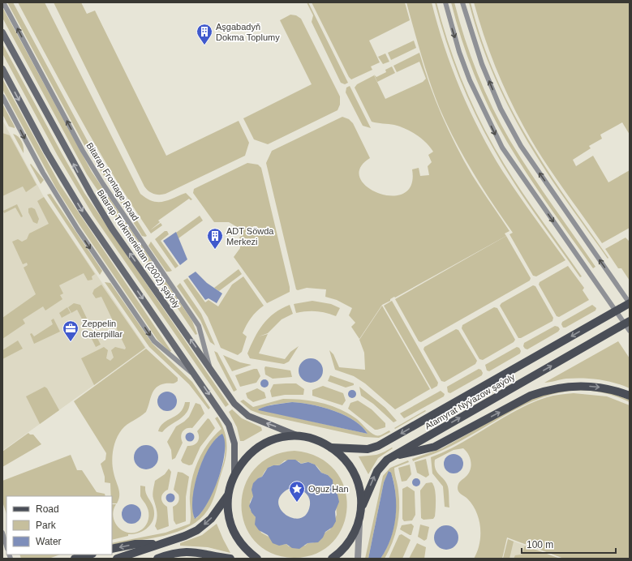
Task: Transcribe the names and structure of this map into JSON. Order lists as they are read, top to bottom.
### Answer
{
  "streets": {
    "main road": ["Bitarap Türkmenistan (2002) şaýoly", "Atamyrat Nyýazow şaýoly"],
    "street": ["Bitarap Frontage Road"]
  },
  "crossings": [
    ["Bitarap Frontage Road", "Bitarap Türkmenistan (2002) şaýoly"]
  ],
  "one_way": ["Bitarap Frontage Road"],
  "places": {
    "building": ["Aşgabadyň Dokma Toplumy", "ADT Söwda Merkezi"],
    "office": ["Zeppelin Caterpillar"],
    "place": ["Oguz Han"]
  },
  "legend": ["Road", "Park", "Water"],
  "scale_bar": "100 m"
}
